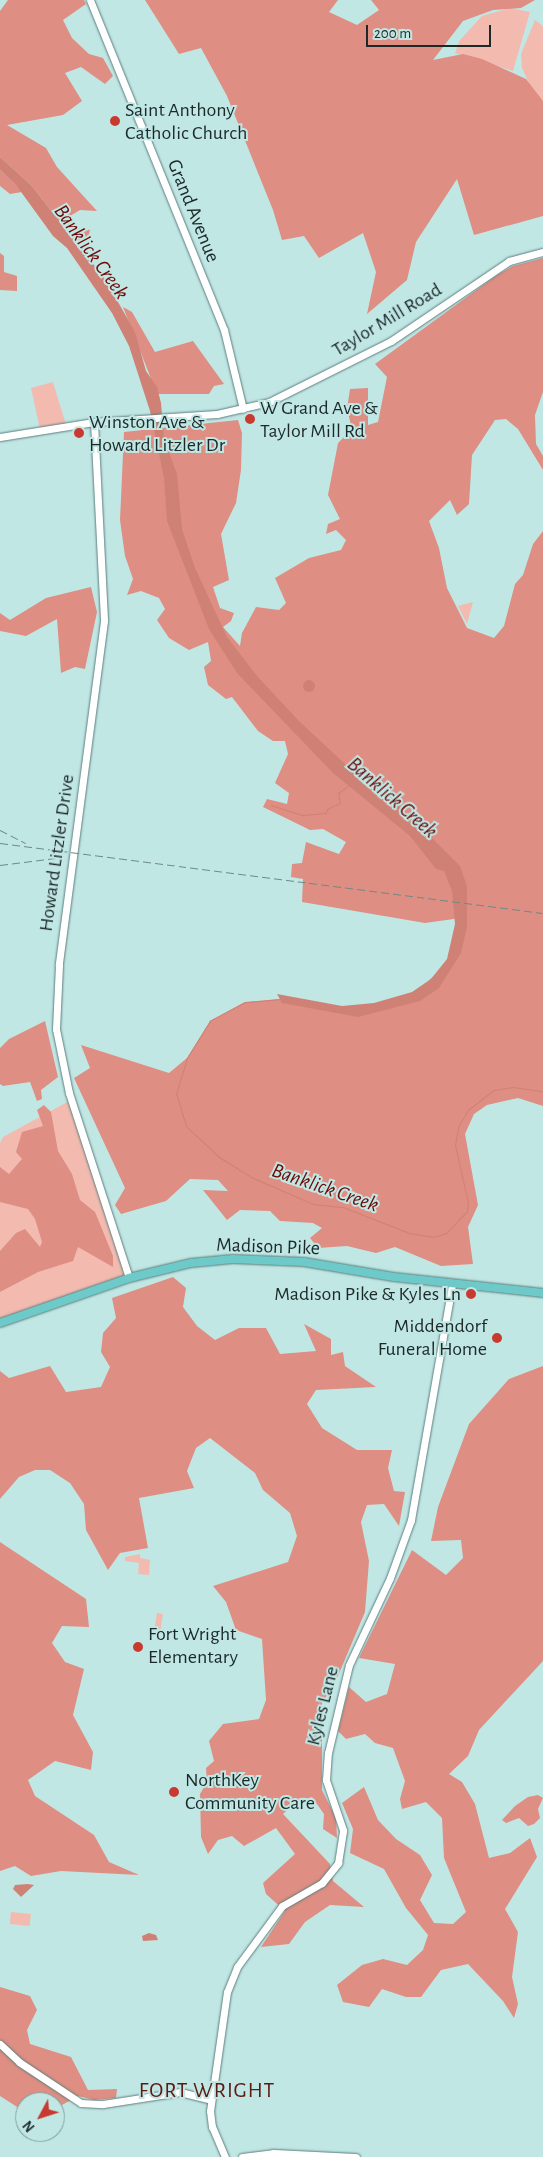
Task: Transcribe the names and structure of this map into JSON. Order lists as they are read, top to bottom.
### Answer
{
  "streets": {
    "main road": [
      "Grand Avenue",
      "Taylor Mill Road",
      "Howard Litzler Drive",
      "Madison Pike",
      "Kyles Lane"
    ]
  },
  "crossings": [
    ["Grand Avenue", "Taylor Mill Road"],
    ["Taylor Mill Road", "Howard Litzler Drive"],
    ["Howard Litzler Drive", "Madison Pike"],
    ["Madison Pike", "Kyles Lane"]
  ],
  "districts": ["FORT WRIGHT"],
  "water": ["Banklick Creek"],
  "places": [
    "Saint Anthony Catholic Church",
    "W Grand Ave & Taylor Mill Rd",
    "Winston Ave & Howard Litzler Dr",
    "Madison Pike & Kyles Ln",
    "Middendorf Funeral Home",
    "Fort Wright Elementary",
    "NorthKey Community Care"
  ],
  "scale_bar": "200 m",
  "north": "bottom left"
}
